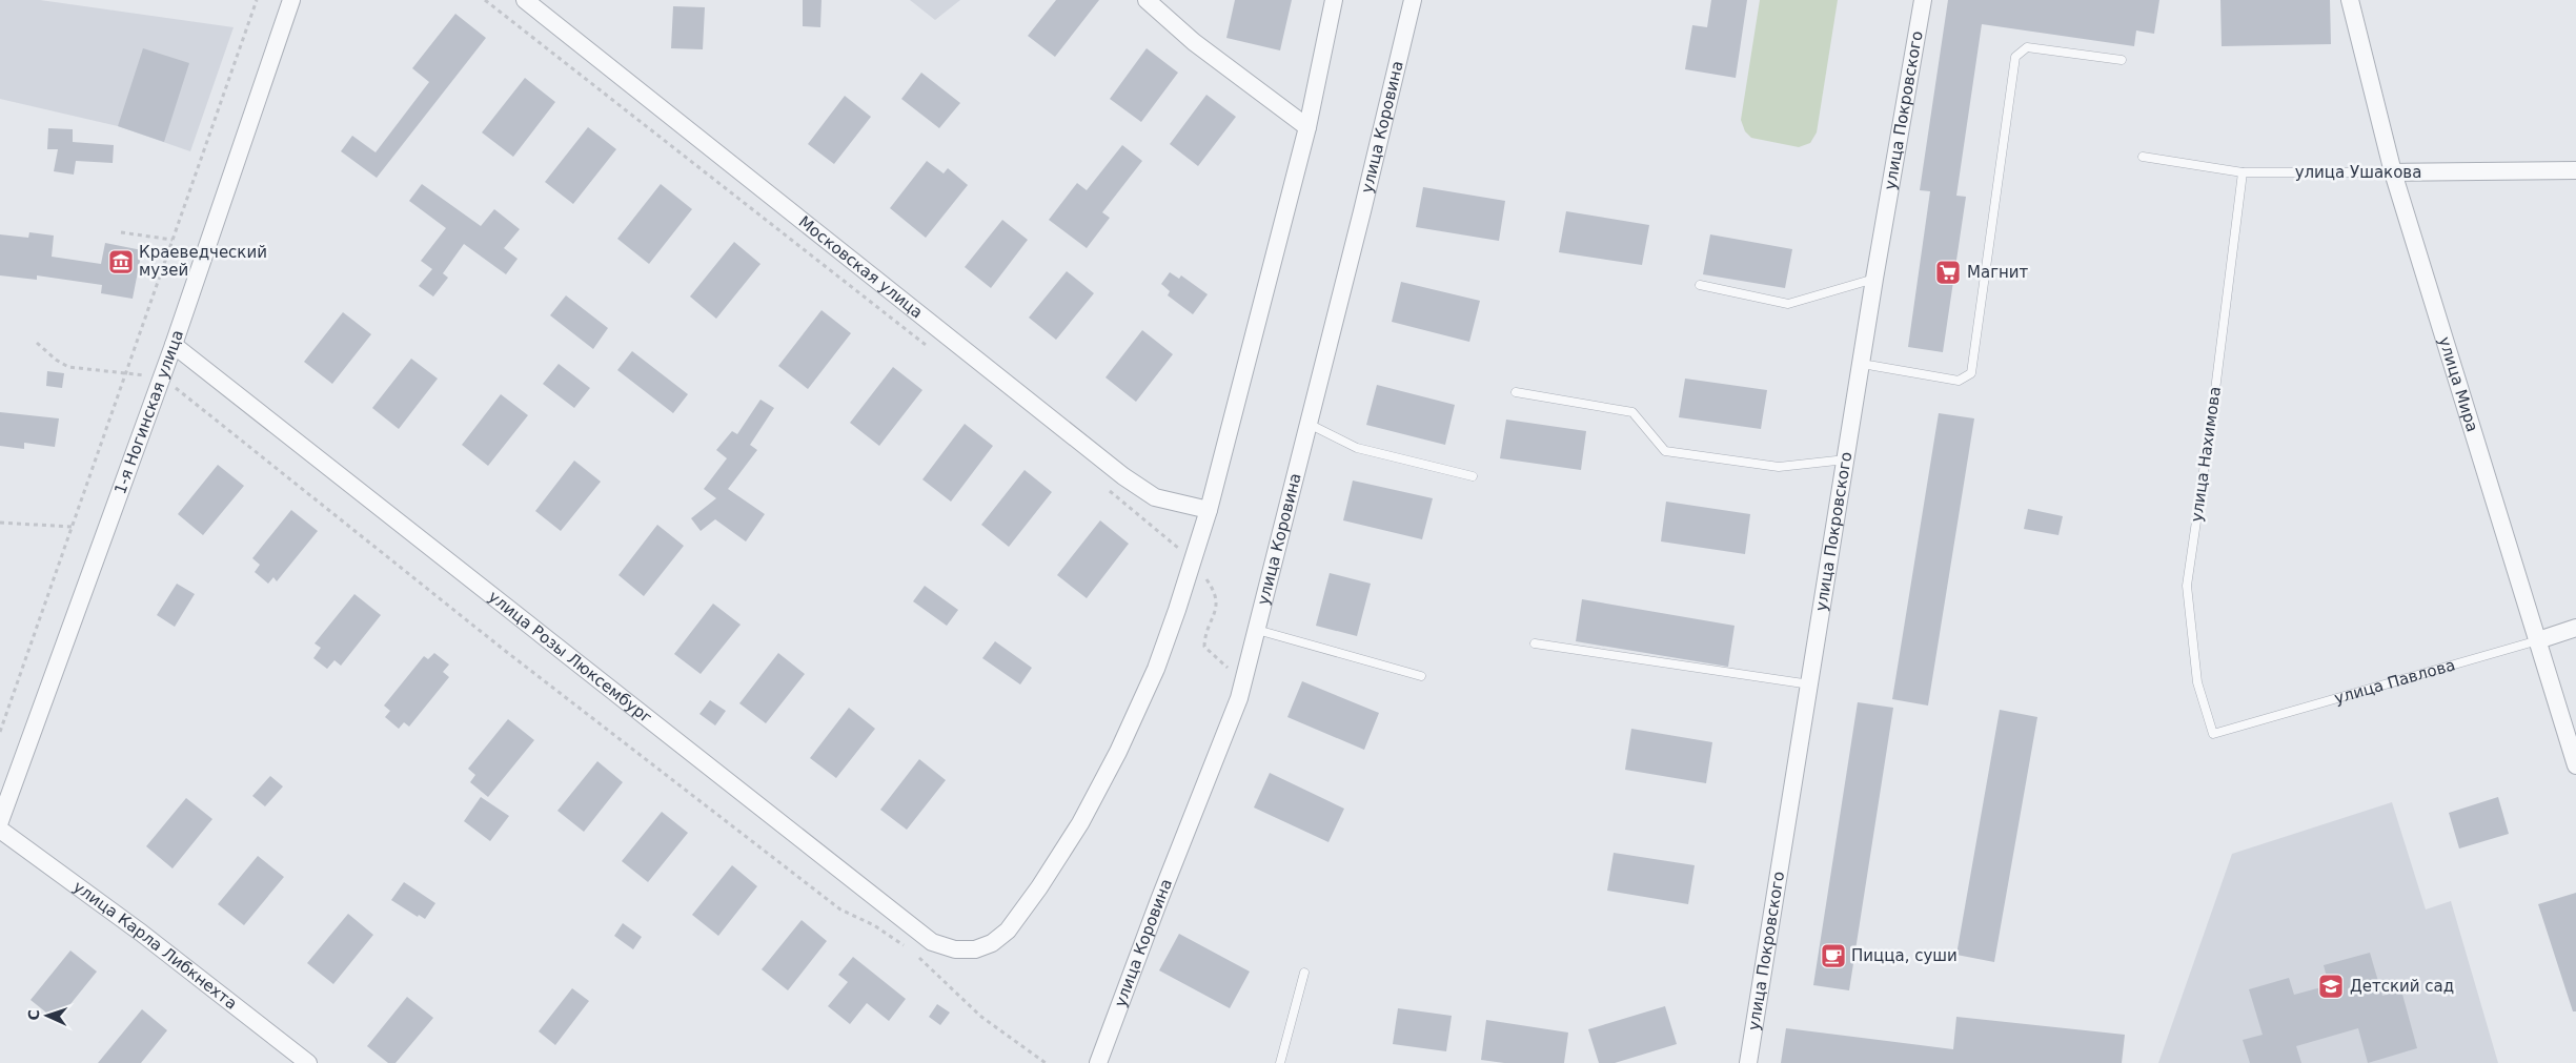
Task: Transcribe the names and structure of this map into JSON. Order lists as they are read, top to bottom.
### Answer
{
  "streets": {
    "street": [
      "улица Покровского",
      "улица Коровина",
      "улица Ушакова",
      "Московская улица",
      "улица Мира",
      "1-я Ногинская улица",
      "улица Розы Люксембург",
      "улица Павлова",
      "улица Карла Либкнехта"
    ],
    "lane": ["улица Нахимова"]
  },
  "crossings": [
    ["улица Ушакова", "улица Мира"],
    ["улица Ушакова", "улица Нахимова"],
    ["улица Мира", "улица Павлова"],
    ["1-я Ногинская улица", "улица Розы Люксембург"],
    ["улица Нахимова", "улица Павлова"]
  ],
  "places": {
    "museum": ["Краеведческий музей"],
    "supermarket": ["Магнит"],
    "cafe": ["Пицца, суши"],
    "school or university": ["Детский сад"]
  },
  "north": "left"
}
